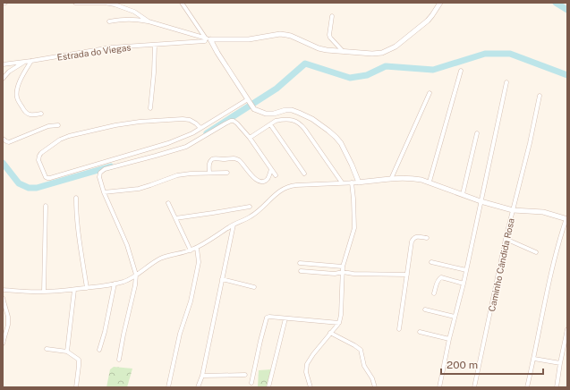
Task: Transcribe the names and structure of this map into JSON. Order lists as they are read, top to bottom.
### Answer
{
  "streets": {
    "street": ["Estrada do Viegas", "Caminho Cândida Rosa"]
  },
  "scale_bar": "200 m"
}
